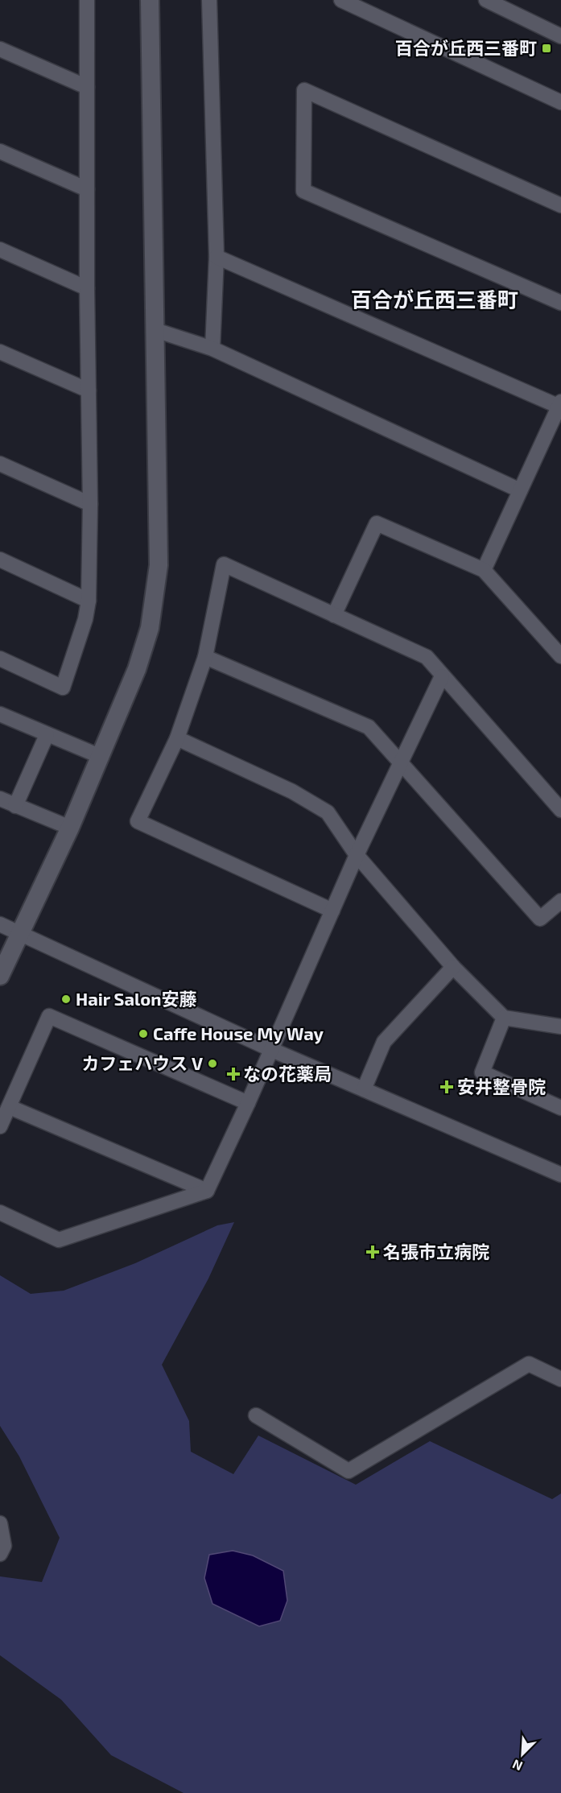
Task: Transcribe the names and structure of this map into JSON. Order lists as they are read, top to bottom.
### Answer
{
  "districts": ["百合が丘西三番町"],
  "places": {
    "transit": ["百合が丘西三番町"],
    "other": ["Hair Salon安藤", "Caffe House My Way", "カフェハウス V"],
    "health": ["なの花薬局", "安井整骨院", "名張市立病院"]
  },
  "north": "bottom left"
}
